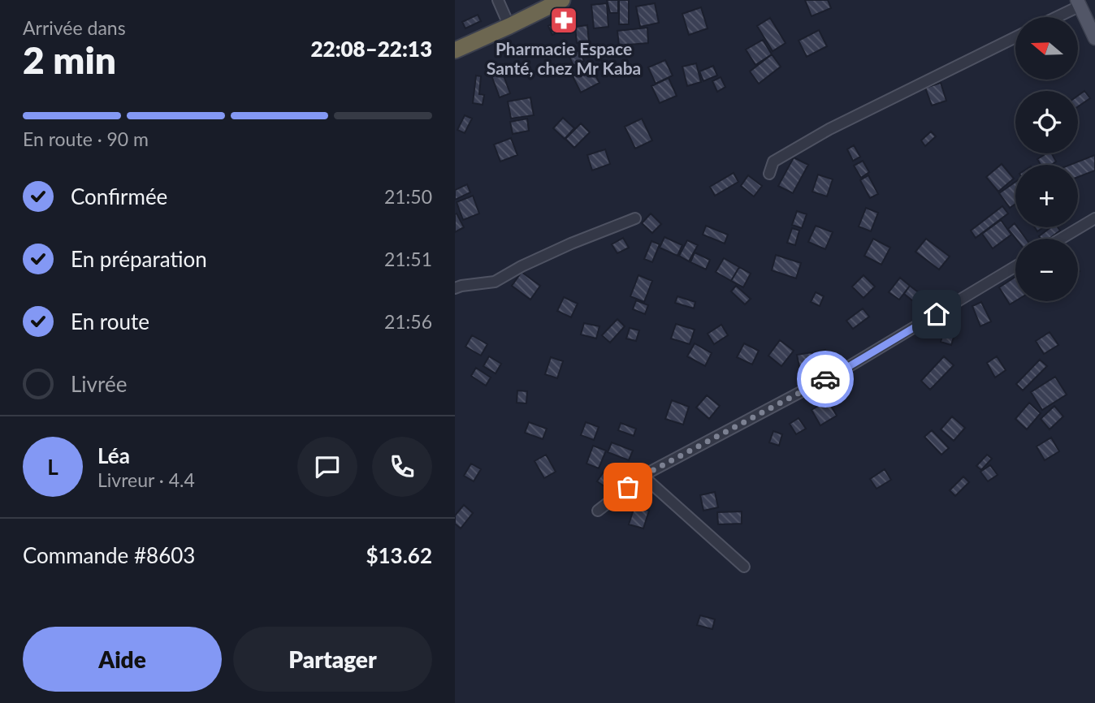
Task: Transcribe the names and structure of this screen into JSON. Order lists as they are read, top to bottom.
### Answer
{
  "places": {
    "pharmacy": ["Pharmacie Espace Santé, chez Mr Kaba"]
  },
  "north": "left",
  "page": {
    "heading": ["2 min", "Arrivée dans", "22:08–22:13"],
    "panel": [
      "Léa",
      "Livreur · 4.4",
      "Commande #8603",
      "$13.62"
    ],
    "map_buttons": ["+", "−"],
    "bar": "En route · 90 m",
    "list": [
      ["Confirmée", "21:50"],
      ["En préparation", "21:51"],
      ["En route", "21:56"],
      "Livrée"
    ],
    "round": "L",
    "buttons": ["Aide", "Partager"]
  }
}
